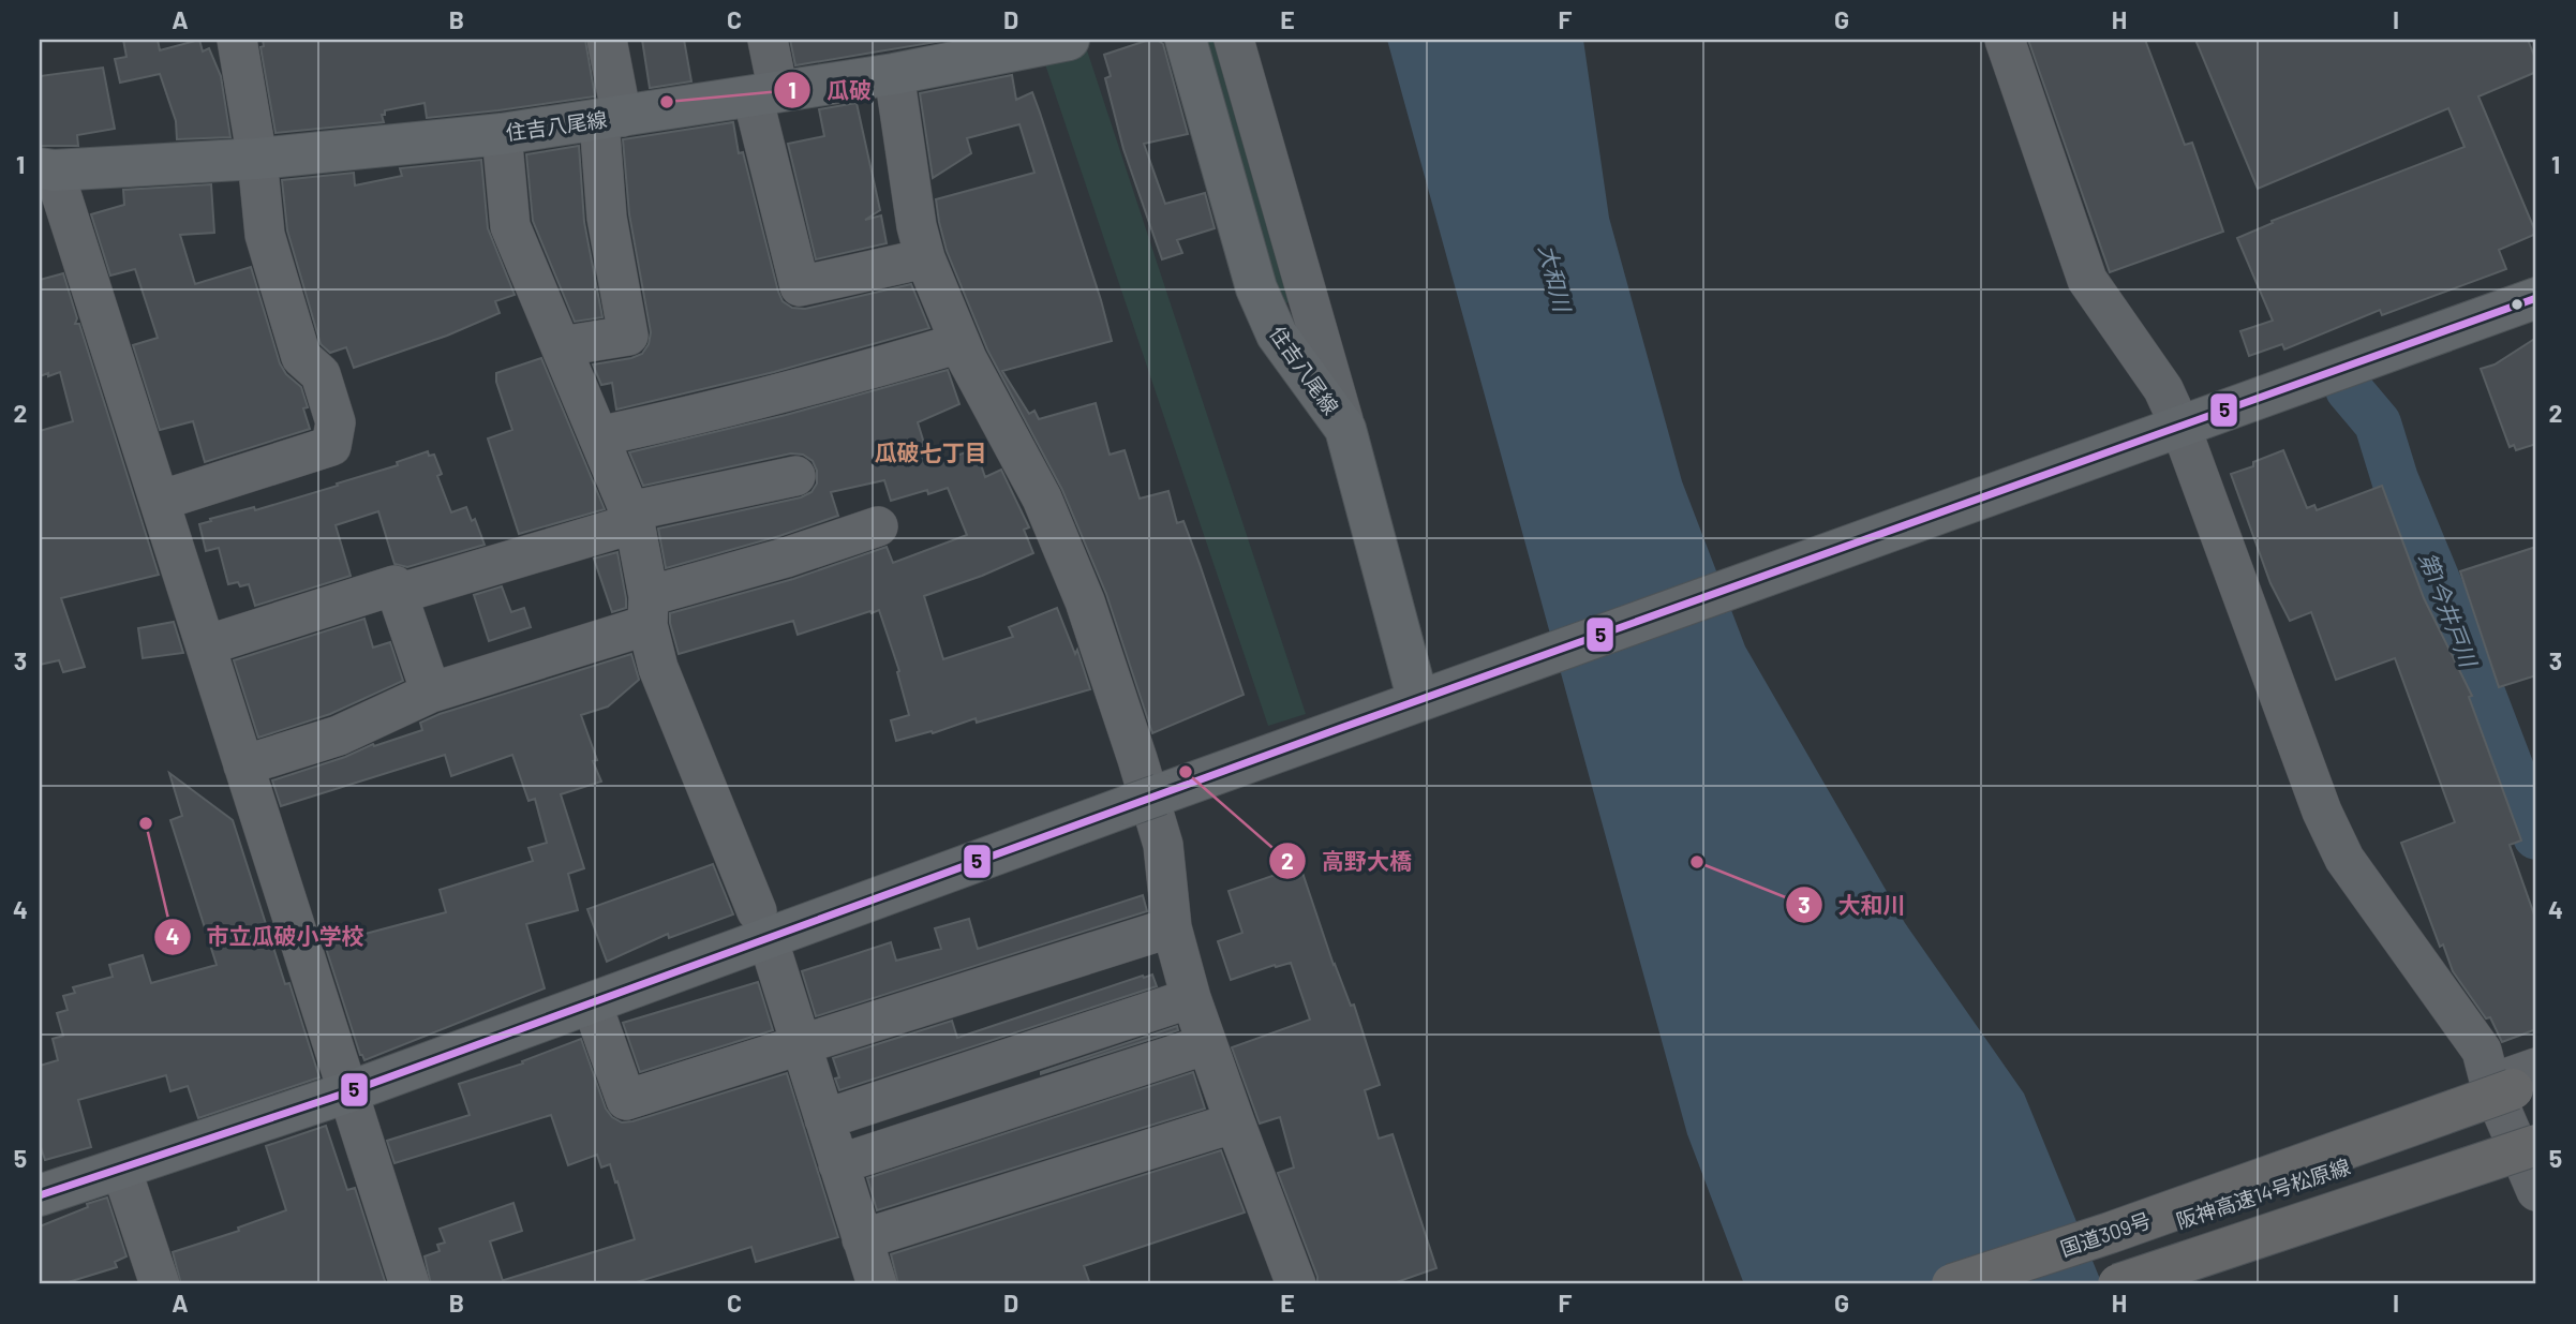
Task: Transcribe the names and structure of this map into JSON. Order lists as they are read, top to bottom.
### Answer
{
  "streets": {
    "highway": ["阪神高速14号松原線", "国道309号"],
    "main road": ["住吉八尾線"]
  },
  "crossings": [
    ["阪神高速14号松原線", "国道309号"]
  ],
  "districts": ["瓜破七丁目"],
  "water": ["大和川", "第1今井戸川"],
  "places": [
    "瓜破",
    "高野大橋",
    "市立瓜破小学校",
    "大和川"
  ],
  "lines": ["transit line 5"],
  "grid": {
    "columns": [
      "A",
      "B",
      "C",
      "D",
      "E",
      "F",
      "G",
      "H",
      "I"
    ],
    "rows": [
      "1",
      "2",
      "3",
      "4",
      "5"
    ]
  }
}
